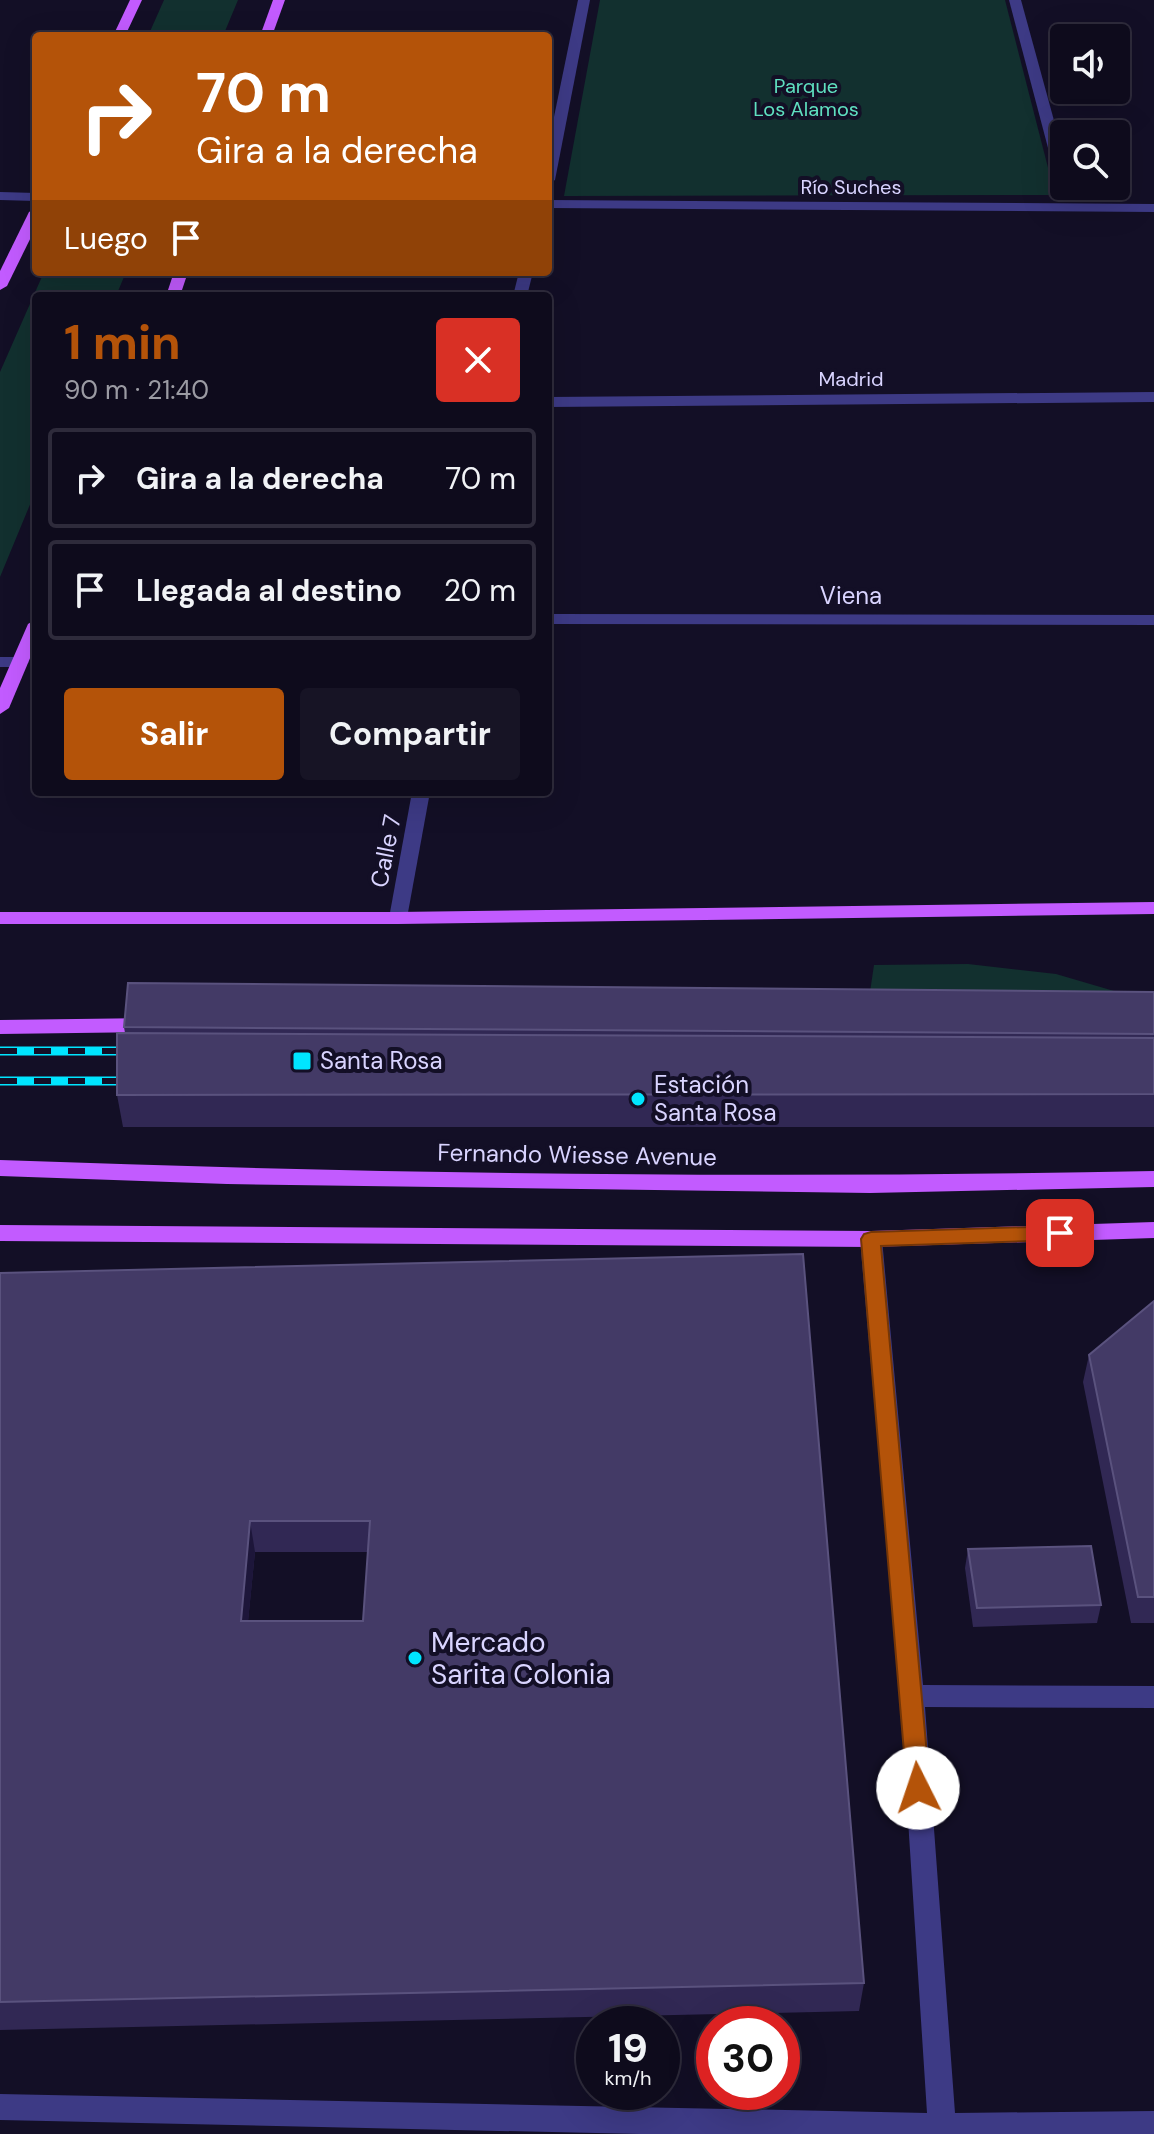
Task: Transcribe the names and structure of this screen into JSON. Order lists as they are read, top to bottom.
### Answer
{
  "streets": {
    "main road": ["Fernando Wiesse Avenue"],
    "street": [
      "Río Suches",
      "Madrid",
      "Viena",
      "Calle 7"
    ]
  },
  "parks": ["Parque Los Alamos"],
  "places": {
    "transit": ["Santa Rosa"],
    "other": ["Estación Santa Rosa", "Mercado Sarita Colonia"]
  },
  "page": {
    "turn": ["70 m", "Gira a la derecha"],
    "then": "Luego",
    "heading": ["1 min", "90 m · 21:40"],
    "list": [
      {
        "name": "Gira a la derecha",
        "value": "70 m"
      },
      {
        "name": "Llegada al destino",
        "value": "20 m"
      }
    ],
    "buttons": ["Salir", "Compartir"],
    "speed": "19 km/h",
    "limit": "30"
  }
}
